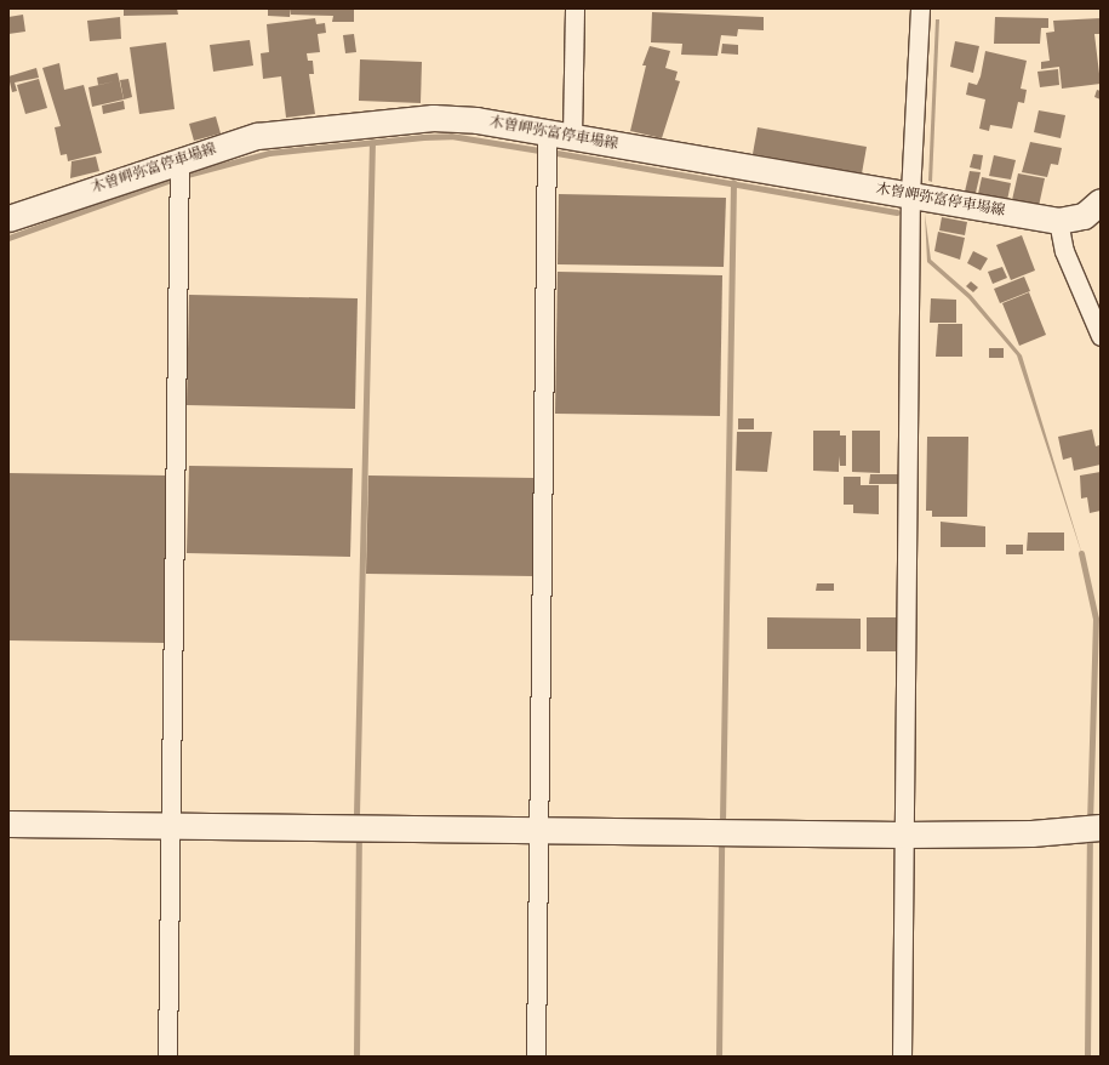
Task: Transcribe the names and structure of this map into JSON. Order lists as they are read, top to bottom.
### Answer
{
  "streets": {
    "main road": ["木曽岬弥富停車場線"]
  }
}
